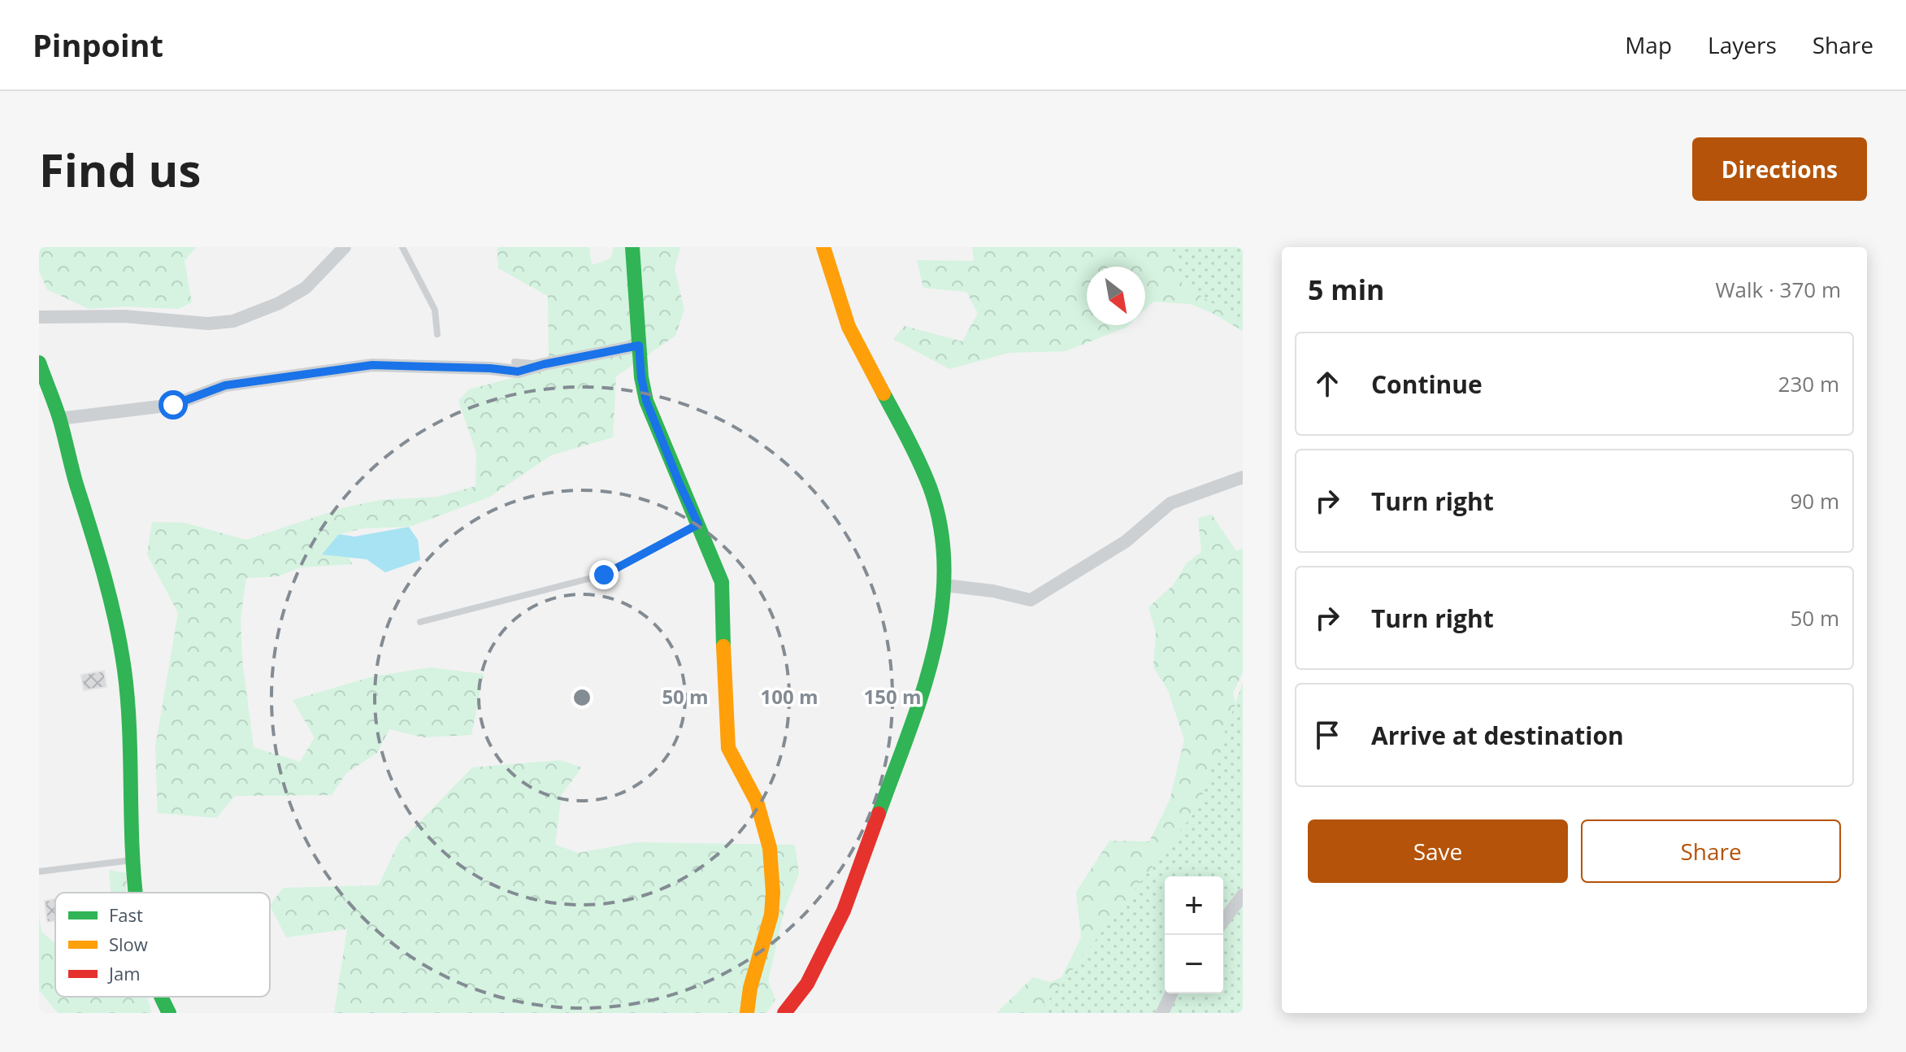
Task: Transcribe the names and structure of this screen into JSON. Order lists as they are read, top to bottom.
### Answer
{
  "legend": ["Fast", "Slow", "Jam"],
  "north": "bottom right",
  "page": {
    "header": "Pinpoint",
    "nav": ["Map", "Layers", "Share"],
    "buttons": [
      "Directions",
      ["Save", "Share"]
    ],
    "title": "Find us",
    "heading": ["5 min", "Walk · 370 m"],
    "list": [
      ["Continue", "230 m"],
      ["Turn right", "90 m"],
      ["Turn right", "50 m"],
      "Arrive at destination"
    ],
    "map_buttons": ["+", "−"]
  },
  "rings": ["50 m", "100 m", "150 m"]
}
